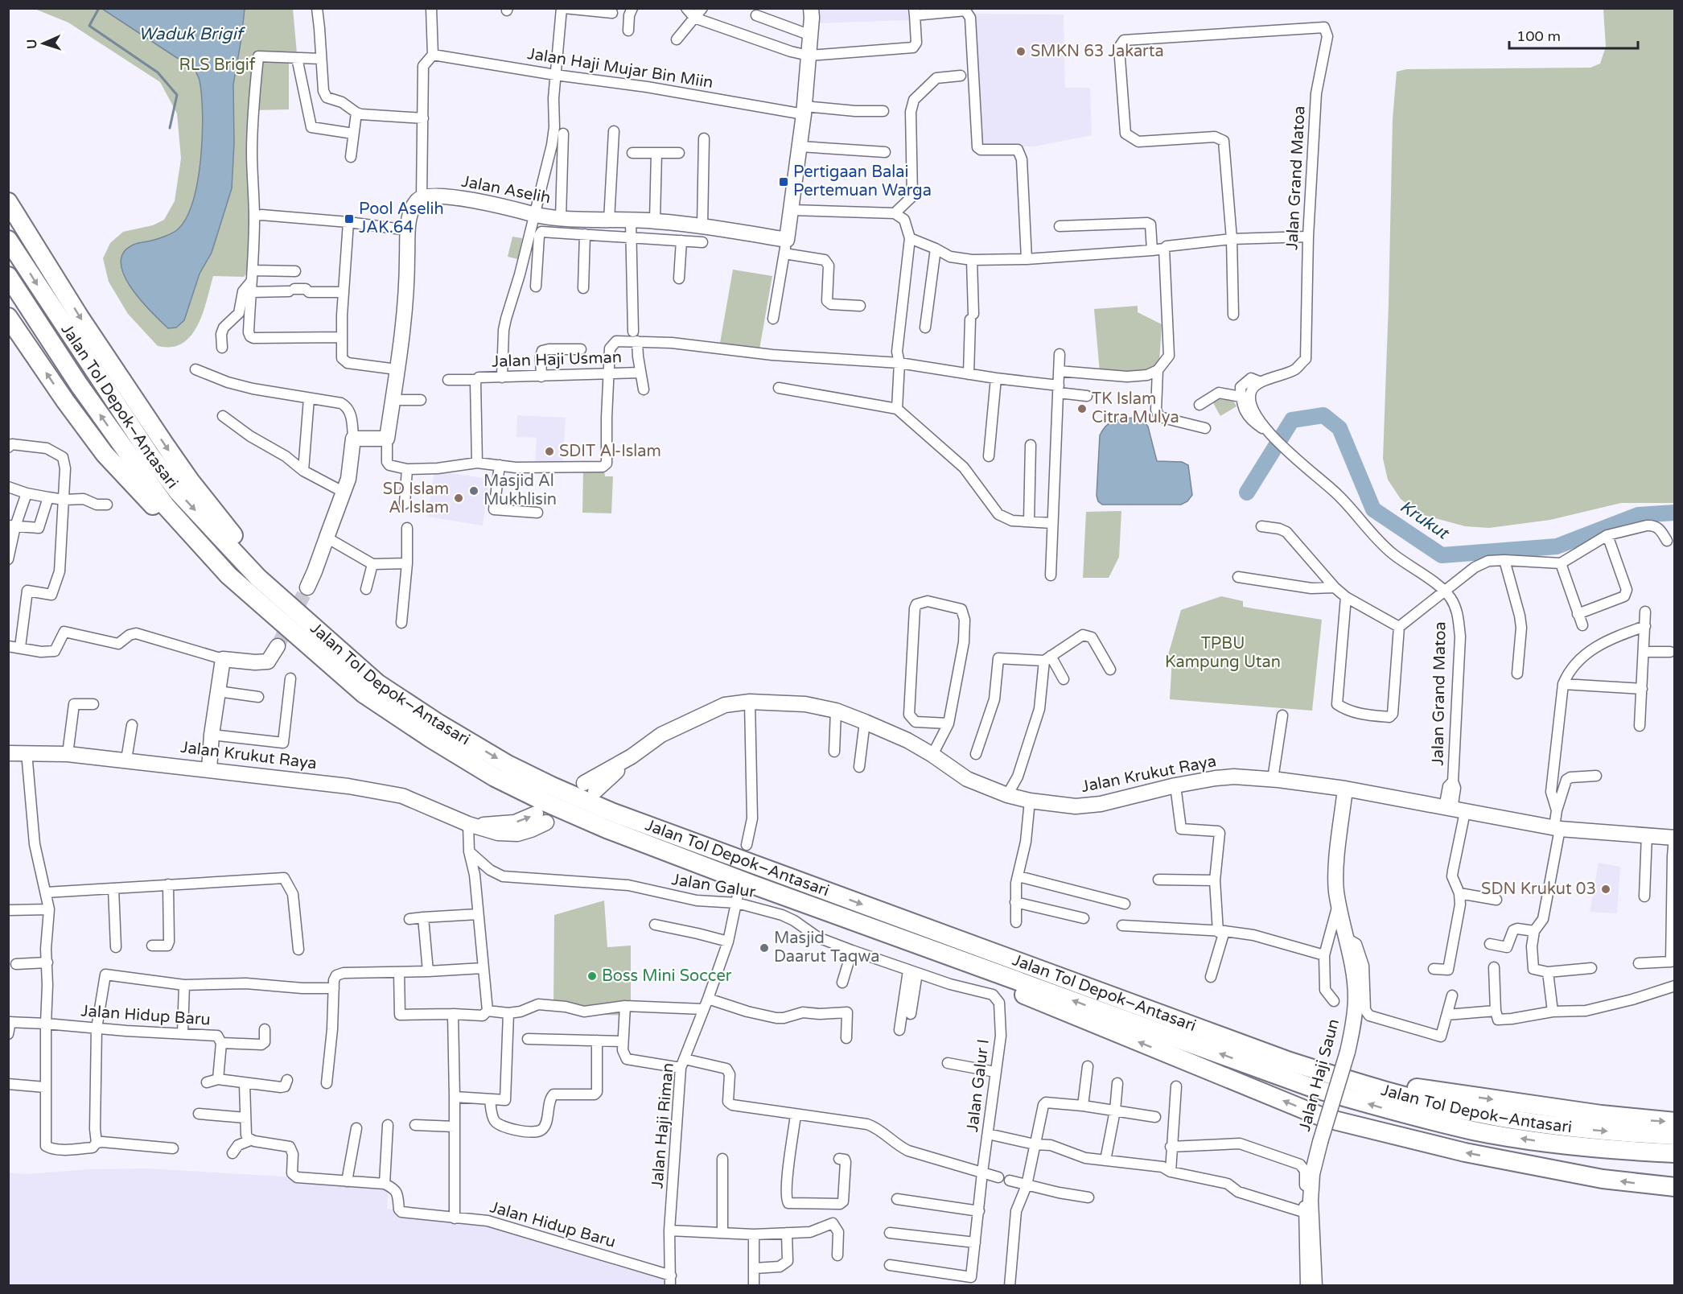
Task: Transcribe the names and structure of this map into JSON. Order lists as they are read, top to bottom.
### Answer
{
  "streets": {
    "highway": ["Jalan Tol Depok–Antasari"],
    "street": [
      "Jalan Haji Mujar Bin Miin",
      "Jalan Grand Matoa",
      "Jalan Aselih",
      "Jalan Haji Usman",
      "Jalan Krukut Raya",
      "Jalan Galur",
      "Jalan Hidup Baru",
      "Jalan Haji Saun",
      "Jalan Galur I",
      "Jalan Haji Riman"
    ]
  },
  "crossings": [
    ["Jalan Grand Matoa", "Jalan Krukut Raya"],
    ["Jalan Krukut Raya", "Jalan Haji Saun"],
    ["Jalan Galur", "Jalan Galur I"],
    ["Jalan Galur", "Jalan Haji Riman"],
    ["Jalan Hidup Baru", "Jalan Haji Riman"]
  ],
  "water": ["Waduk Brigif", "Krukut"],
  "parks": ["RLS Brigif", "TPBU Kampung Utan"],
  "places": {
    "other": [
      "SMKN 63 Jakarta",
      "TK Islam Citra Mulya",
      "SDIT Al-Islam",
      "Masjid Al Mukhlisin",
      "SD Islam Al Islam",
      "SDN Krukut 03",
      "Masjid Daarut Taqwa",
      "Boss Mini Soccer"
    ],
    "transit": ["Pertigaan Balai Pertemuan Warga", "Pool Aselih JAK.64"]
  },
  "scale_bar": "100 m",
  "north": "left"
}
